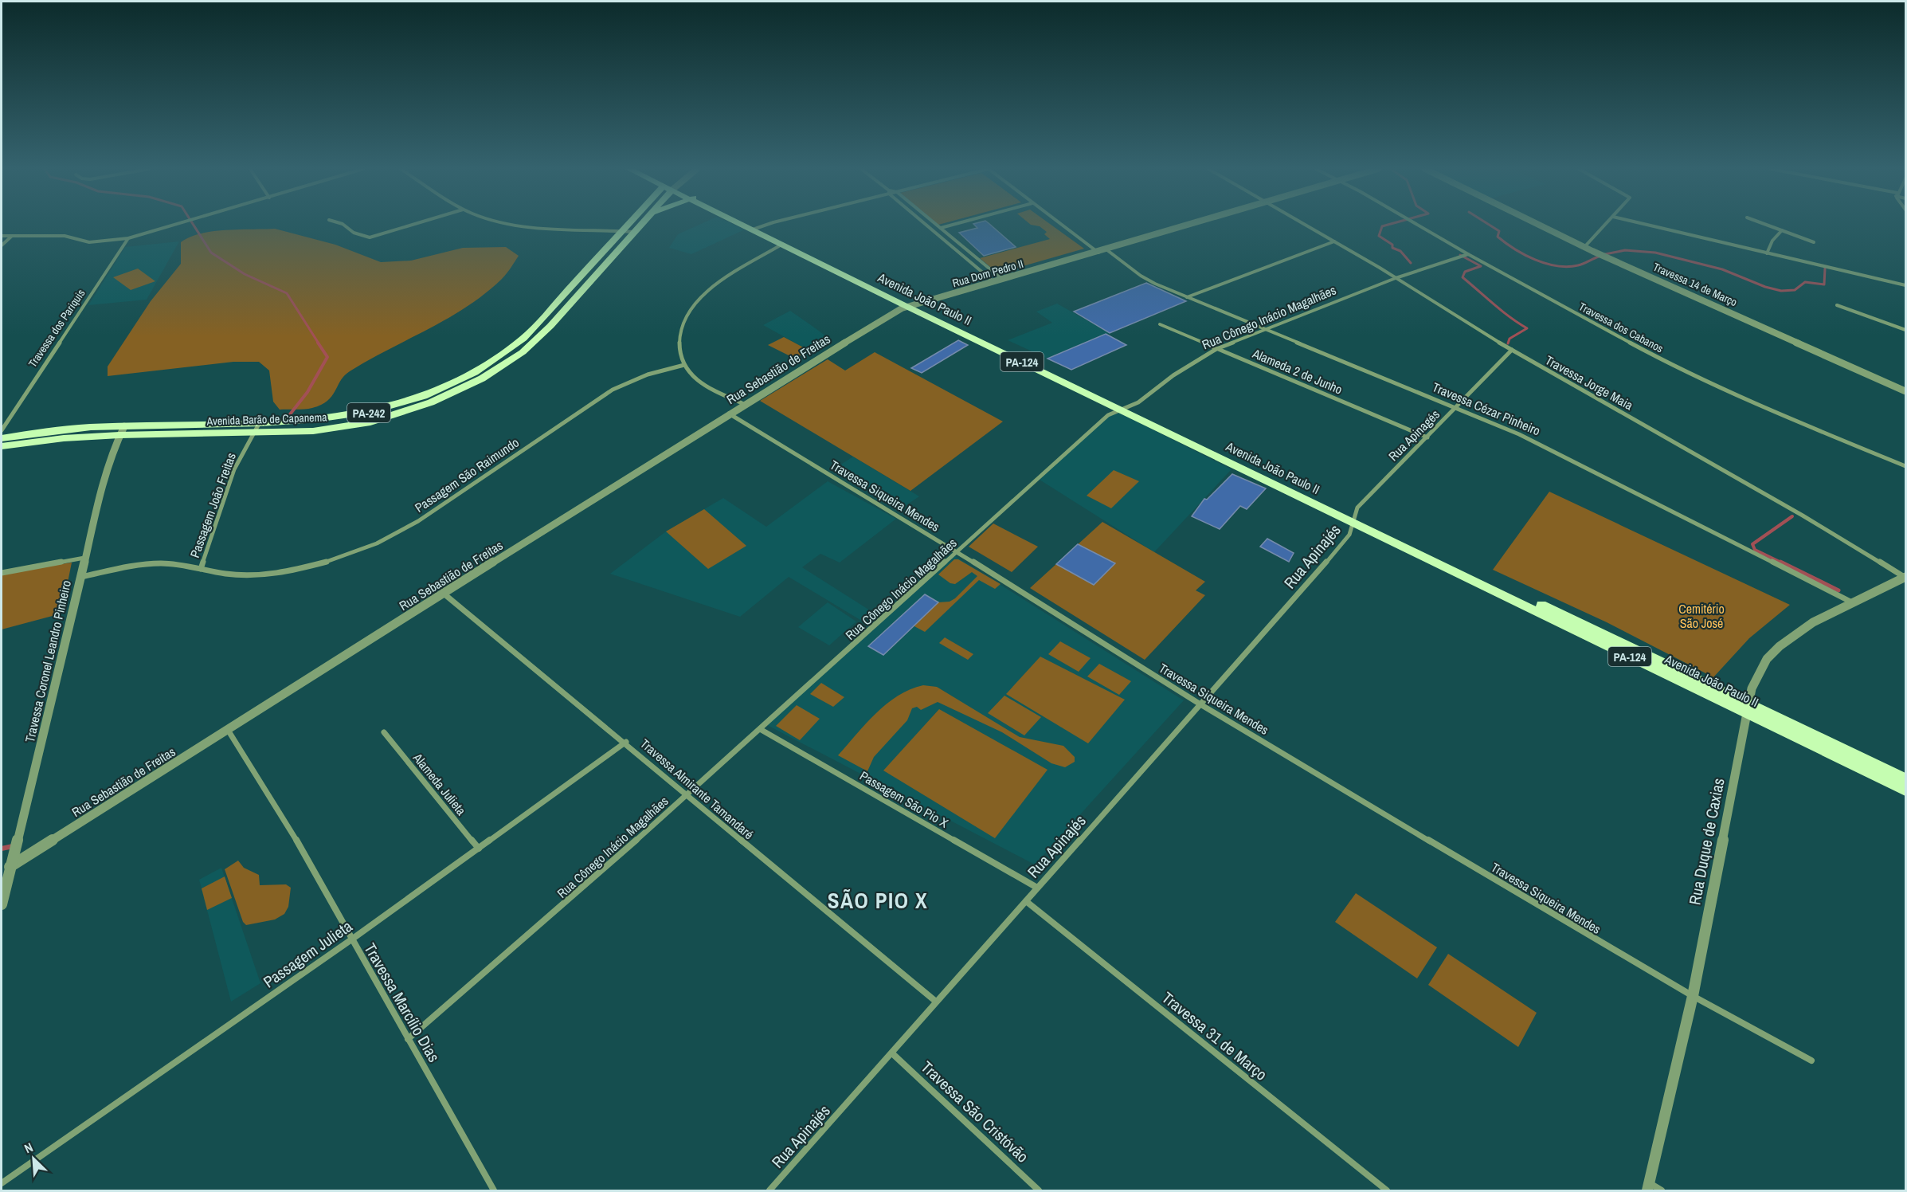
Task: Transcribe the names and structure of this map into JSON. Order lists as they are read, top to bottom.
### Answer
{
  "streets": {
    "main road": [
      "Avenida João Paulo II",
      "PA-124",
      "PA-242",
      "Avenida Barão de Capanema"
    ],
    "street": [
      "Rua Dom Pedro II",
      "Travessa 14 de Março",
      "Rua Cônego Inácio Magalhães",
      "Travessa dos Cabanos",
      "Travessa dos Pariquis",
      "Rua Sebastião de Freitas",
      "Alameda 2 de Junho",
      "Travessa Jorge Maia",
      "Travessa Cézar Pinheiro",
      "Rua Apinagés",
      "Passagem São Raimundo",
      "Travessa Siqueira Mendes",
      "Passagem João Freitas",
      "Rua Apinajés",
      "Travessa Coronel Leandro Pinheiro",
      "Alameda Julieta",
      "Travessa Almirante Tamandaré",
      "Passagem São Pio X",
      "Rua Duque de Caxias",
      "Passagem Julieta",
      "Travessa Marcílio Dias",
      "Travessa 31 de Março",
      "Travessa São Cristóvão"
    ]
  },
  "crossings": [
    ["Rua Dom Pedro II", "Avenida João Paulo II"],
    ["Rua Dom Pedro II", "Rua Sebastião de Freitas"],
    ["Rua Dom Pedro II", "Travessa Cézar Pinheiro"],
    ["Avenida João Paulo II", "Rua Cônego Inácio Magalhães"],
    ["Avenida João Paulo II", "Rua Sebastião de Freitas"],
    ["Avenida João Paulo II", "Rua Apinagés"],
    ["Avenida João Paulo II", "Rua Apinajés"],
    ["Avenida João Paulo II", "Rua Duque de Caxias"],
    ["Rua Cônego Inácio Magalhães", "Travessa dos Cabanos"],
    ["Rua Cônego Inácio Magalhães", "Alameda 2 de Junho"],
    ["Rua Cônego Inácio Magalhães", "Travessa Jorge Maia"],
    ["Rua Cônego Inácio Magalhães", "Travessa Cézar Pinheiro"],
    ["Rua Cônego Inácio Magalhães", "Travessa Siqueira Mendes"],
    ["Rua Cônego Inácio Magalhães", "Travessa Almirante Tamandaré"],
    ["Rua Cônego Inácio Magalhães", "Passagem São Pio X"],
    ["Rua Cônego Inácio Magalhães", "Travessa Marcílio Dias"],
    ["Rua Sebastião de Freitas", "Travessa Siqueira Mendes"],
    ["Rua Sebastião de Freitas", "Travessa Coronel Leandro Pinheiro"],
    ["Rua Sebastião de Freitas", "Travessa Almirante Tamandaré"],
    ["Rua Sebastião de Freitas", "Travessa Marcílio Dias"],
    ["Alameda 2 de Junho", "Rua Apinagés"],
    ["Travessa Jorge Maia", "Rua Apinagés"],
    ["Travessa Jorge Maia", "Rua Duque de Caxias"],
    ["Travessa Cézar Pinheiro", "Rua Apinagés"],
    ["Travessa Cézar Pinheiro", "Rua Duque de Caxias"],
    ["Avenida Barão de Capanema", "Passagem João Freitas"],
    ["Avenida Barão de Capanema", "Travessa Coronel Leandro Pinheiro"],
    ["Rua Apinagés", "Rua Apinajés"],
    ["Passagem São Raimundo", "Passagem João Freitas"],
    ["Passagem São Raimundo", "Travessa Coronel Leandro Pinheiro"],
    ["Travessa Siqueira Mendes", "Rua Apinajés"],
    ["Travessa Siqueira Mendes", "Rua Duque de Caxias"],
    ["Rua Apinajés", "Travessa Almirante Tamandaré"],
    ["Rua Apinajés", "Passagem São Pio X"],
    ["Rua Apinajés", "Travessa 31 de Março"],
    ["Rua Apinajés", "Travessa São Cristóvão"],
    ["Alameda Julieta", "Passagem Julieta"],
    ["Travessa Almirante Tamandaré", "Passagem Julieta"],
    ["Passagem Julieta", "Travessa Marcílio Dias"]
  ],
  "districts": ["SÃO PIO X"],
  "parks": ["Cemitério São José"],
  "north": "top left"
}
